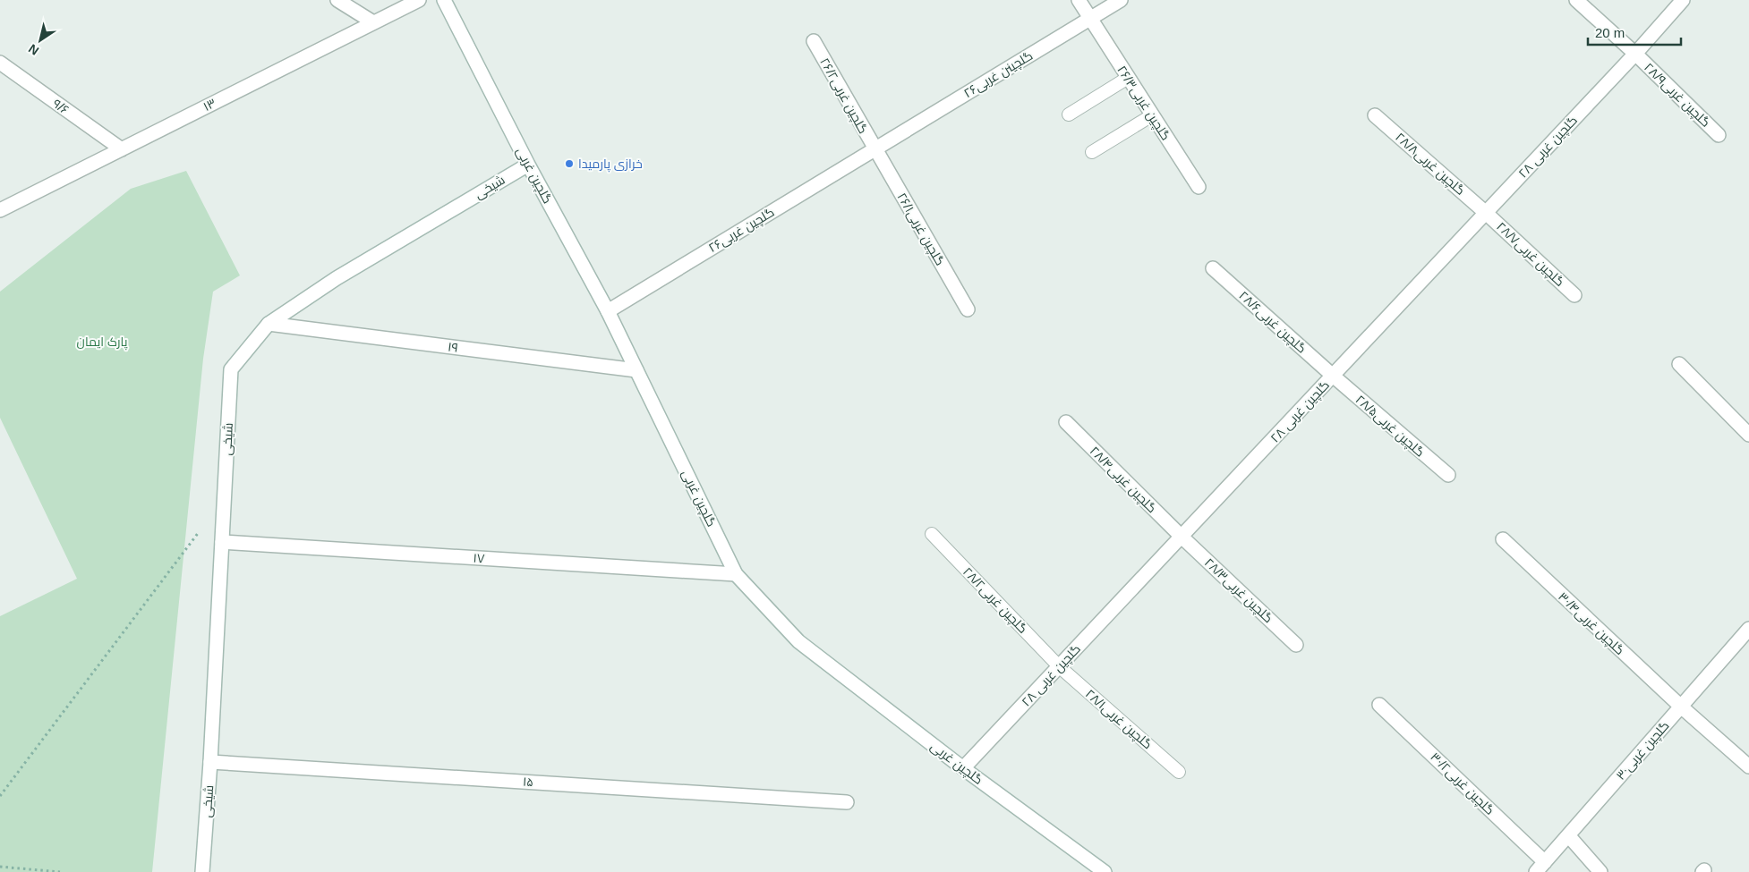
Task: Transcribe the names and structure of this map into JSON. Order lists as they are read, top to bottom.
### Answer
{
  "streets": {
    "street": [
      "گلچینن غربی۲۶",
      "گلچین غربی۲۸/۹",
      "گلچین غربی۲۶/۲",
      "گلچین غربی۲۶/۳",
      "۱۳",
      "۹/۶",
      "گلچین غربی ۲۸",
      "گلچین غربی۲۸/۸",
      "گلچین غربی",
      "شیخی",
      "گلچین غربی۲۶/۱",
      "گلچین غربی۲۶",
      "گلچین غربی۲۸/۷",
      "گلچین غربی۲۸/۶",
      "۱۹",
      "گلچین غربی۲۸/۵",
      "گلچین غربی۲۸/۴",
      "۱۷",
      "گلچین غربی۲۸/۳",
      "گلچین غربی۳۰/۴",
      "گلچین غربی۳۰",
      "۱۵",
      "گلچین غربی۳۰/۲"
    ],
    "lane": ["گلچین غربی۲۸/۲", "گلچین غربی۲۸/۱"]
  },
  "crossings": [
    ["گلچینن غربی۲۶", "گلچین غربی۲۶/۲"],
    ["گلچینن غربی۲۶", "گلچین غربی۲۶/۳"],
    ["گلچینن غربی۲۶", "گلچین غربی۲۶/۱"],
    ["گلچینن غربی۲۶", "گلچین غربی۲۶"],
    ["گلچین غربی۲۸/۹", "گلچین غربی ۲۸"],
    ["گلچین غربی۲۶/۲", "گلچین غربی۲۶/۱"],
    ["گلچین غربی۲۶/۲", "گلچین غربی۲۶"],
    ["۱۳", "۹/۶"],
    ["گلچین غربی ۲۸", "گلچین غربی۲۸/۸"],
    ["گلچین غربی ۲۸", "گلچین غربی"],
    ["گلچین غربی ۲۸", "گلچین غربی۲۸/۷"],
    ["گلچین غربی ۲۸", "گلچین غربی۲۸/۶"],
    ["گلچین غربی ۲۸", "گلچین غربی۲۸/۵"],
    ["گلچین غربی ۲۸", "گلچین غربی۲۸/۴"],
    ["گلچین غربی ۲۸", "گلچین غربی۲۸/۳"],
    ["گلچین غربی ۲۸", "گلچین غربی۲۸/۲"],
    ["گلچین غربی ۲۸", "گلچین غربی۲۸/۱"],
    ["گلچین غربی۲۸/۸", "گلچین غربی۲۸/۷"],
    ["گلچین غربی", "شیخی"],
    ["گلچین غربی", "گلچین غربی۲۶"],
    ["گلچین غربی", "۱۹"],
    ["گلچین غربی", "۱۷"],
    ["شیخی", "۱۹"],
    ["شیخی", "۱۷"],
    ["شیخی", "۱۵"],
    ["گلچین غربی۲۶/۱", "گلچین غربی۲۶"],
    ["گلچین غربی۲۸/۶", "گلچین غربی۲۸/۵"],
    ["گلچین غربی۲۸/۴", "گلچین غربی۲۸/۳"],
    ["گلچین غربی۲۸/۲", "گلچین غربی۲۸/۱"],
    ["گلچین غربی۳۰/۴", "گلچین غربی۳۰"],
    ["گلچین غربی۳۰", "گلچین غربی۳۰/۲"]
  ],
  "parks": ["پارک ایمان"],
  "places": ["خرازی پارمیدا"],
  "scale_bar": "20 m",
  "north": "bottom left"
}
